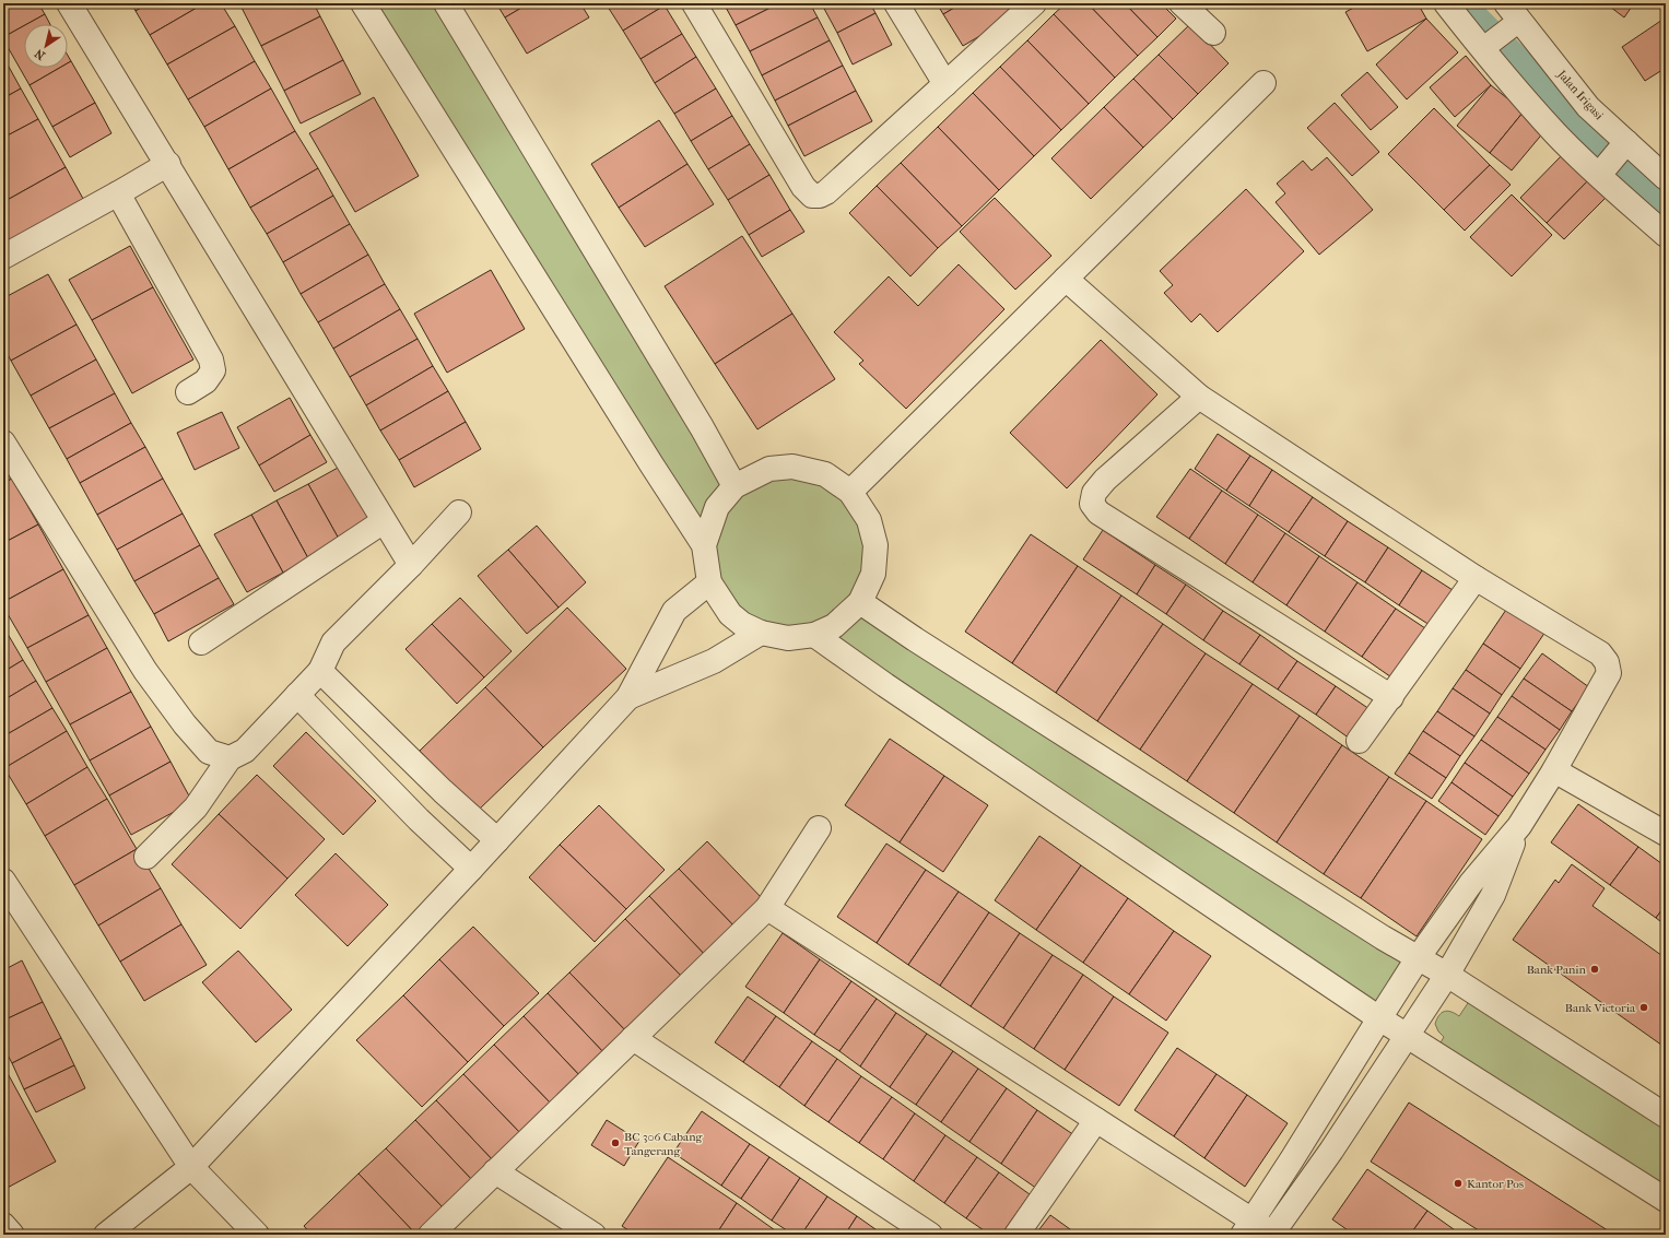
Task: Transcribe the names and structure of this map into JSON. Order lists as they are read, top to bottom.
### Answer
{
  "streets": {
    "street": ["Jalan Irigasi"]
  },
  "places": [
    "Bank Panin",
    "Bank Victoria",
    "BC 306 Cabang Tangerang",
    "Kantor Pos"
  ],
  "north": "bottom left"
}
